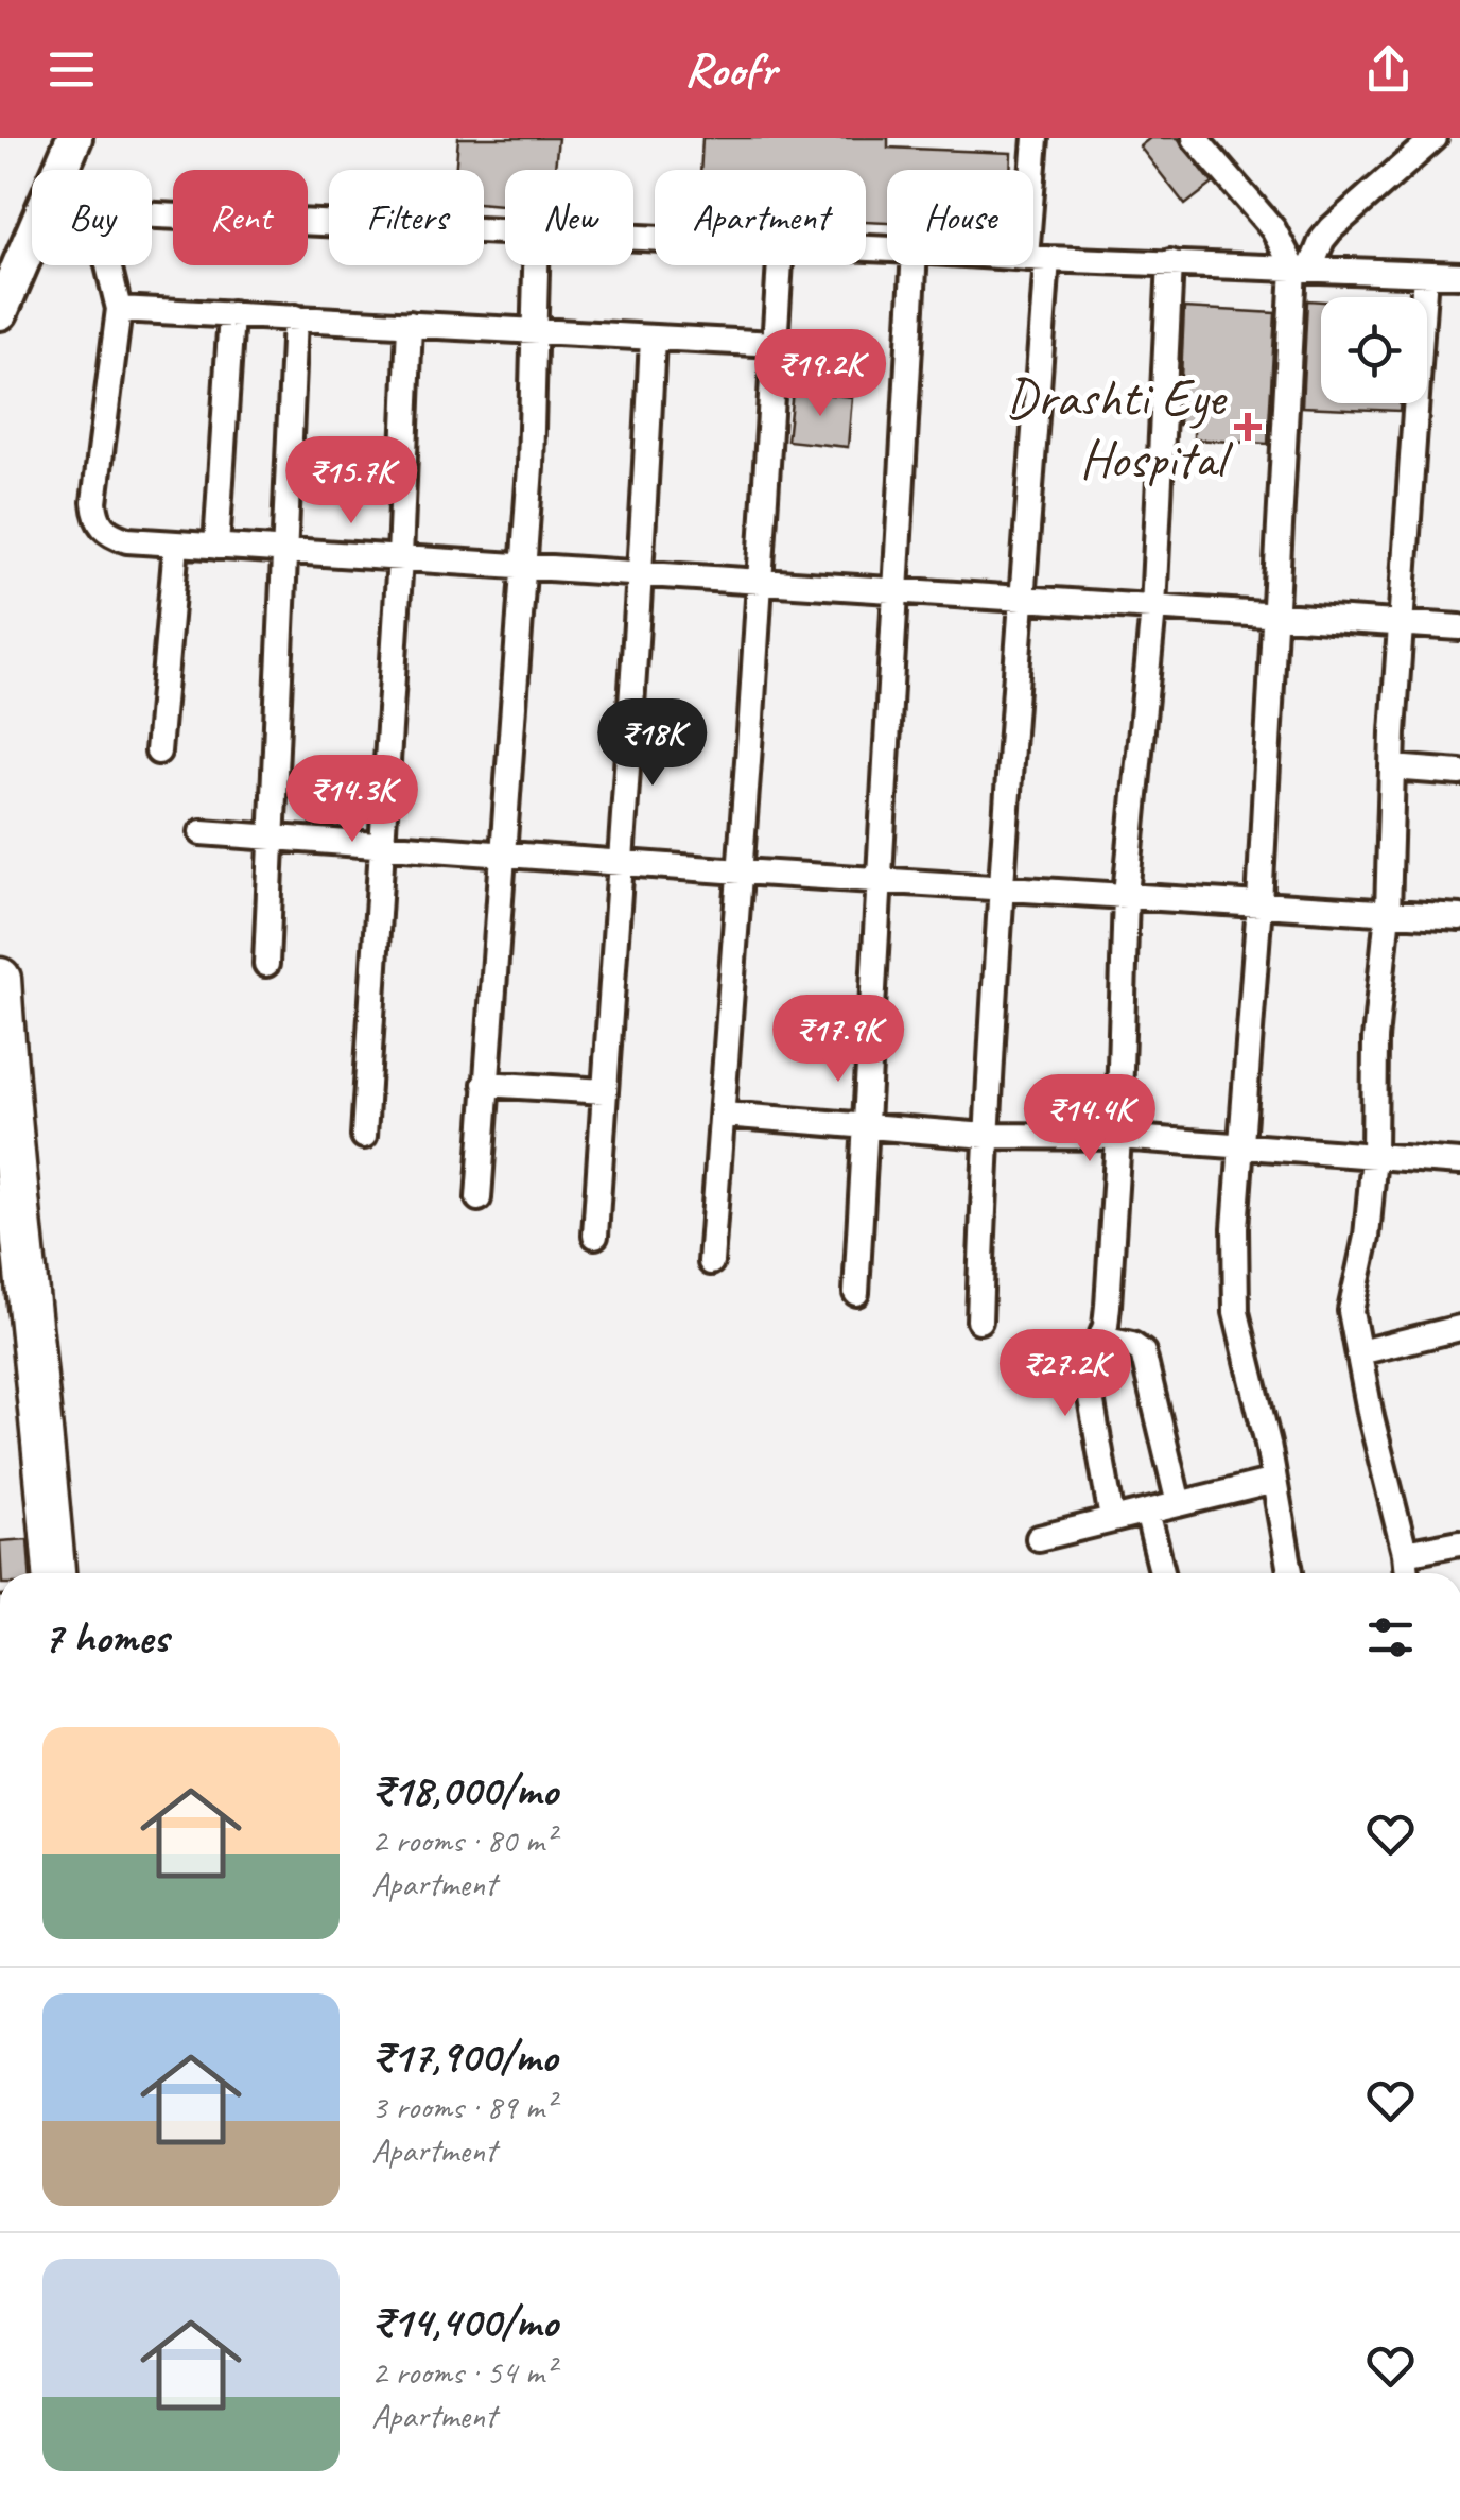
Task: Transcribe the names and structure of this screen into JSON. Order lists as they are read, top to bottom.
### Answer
{
  "places": {
    "health": ["Drashti Eye Hospital"]
  },
  "page": {
    "header": "Roofr",
    "chip": [
      "Buy",
      "Rent",
      "Filters",
      "New",
      "Apartment",
      "House"
    ],
    "price": [
      "₹19.2K",
      "₹15.7K",
      "₹18K",
      "₹14.3K",
      "₹17.9K",
      "₹14.4K",
      "₹27.2K"
    ],
    "heading": "7 homes",
    "list": [
      {
        "name": "₹18,000/mo",
        "note": "2 rooms · 80 m² · Apartment"
      },
      {
        "name": "₹17,900/mo",
        "note": "3 rooms · 89 m² · Apartment"
      },
      {
        "name": "₹14,400/mo",
        "note": "2 rooms · 54 m² · Apartment"
      }
    ]
  }
}
